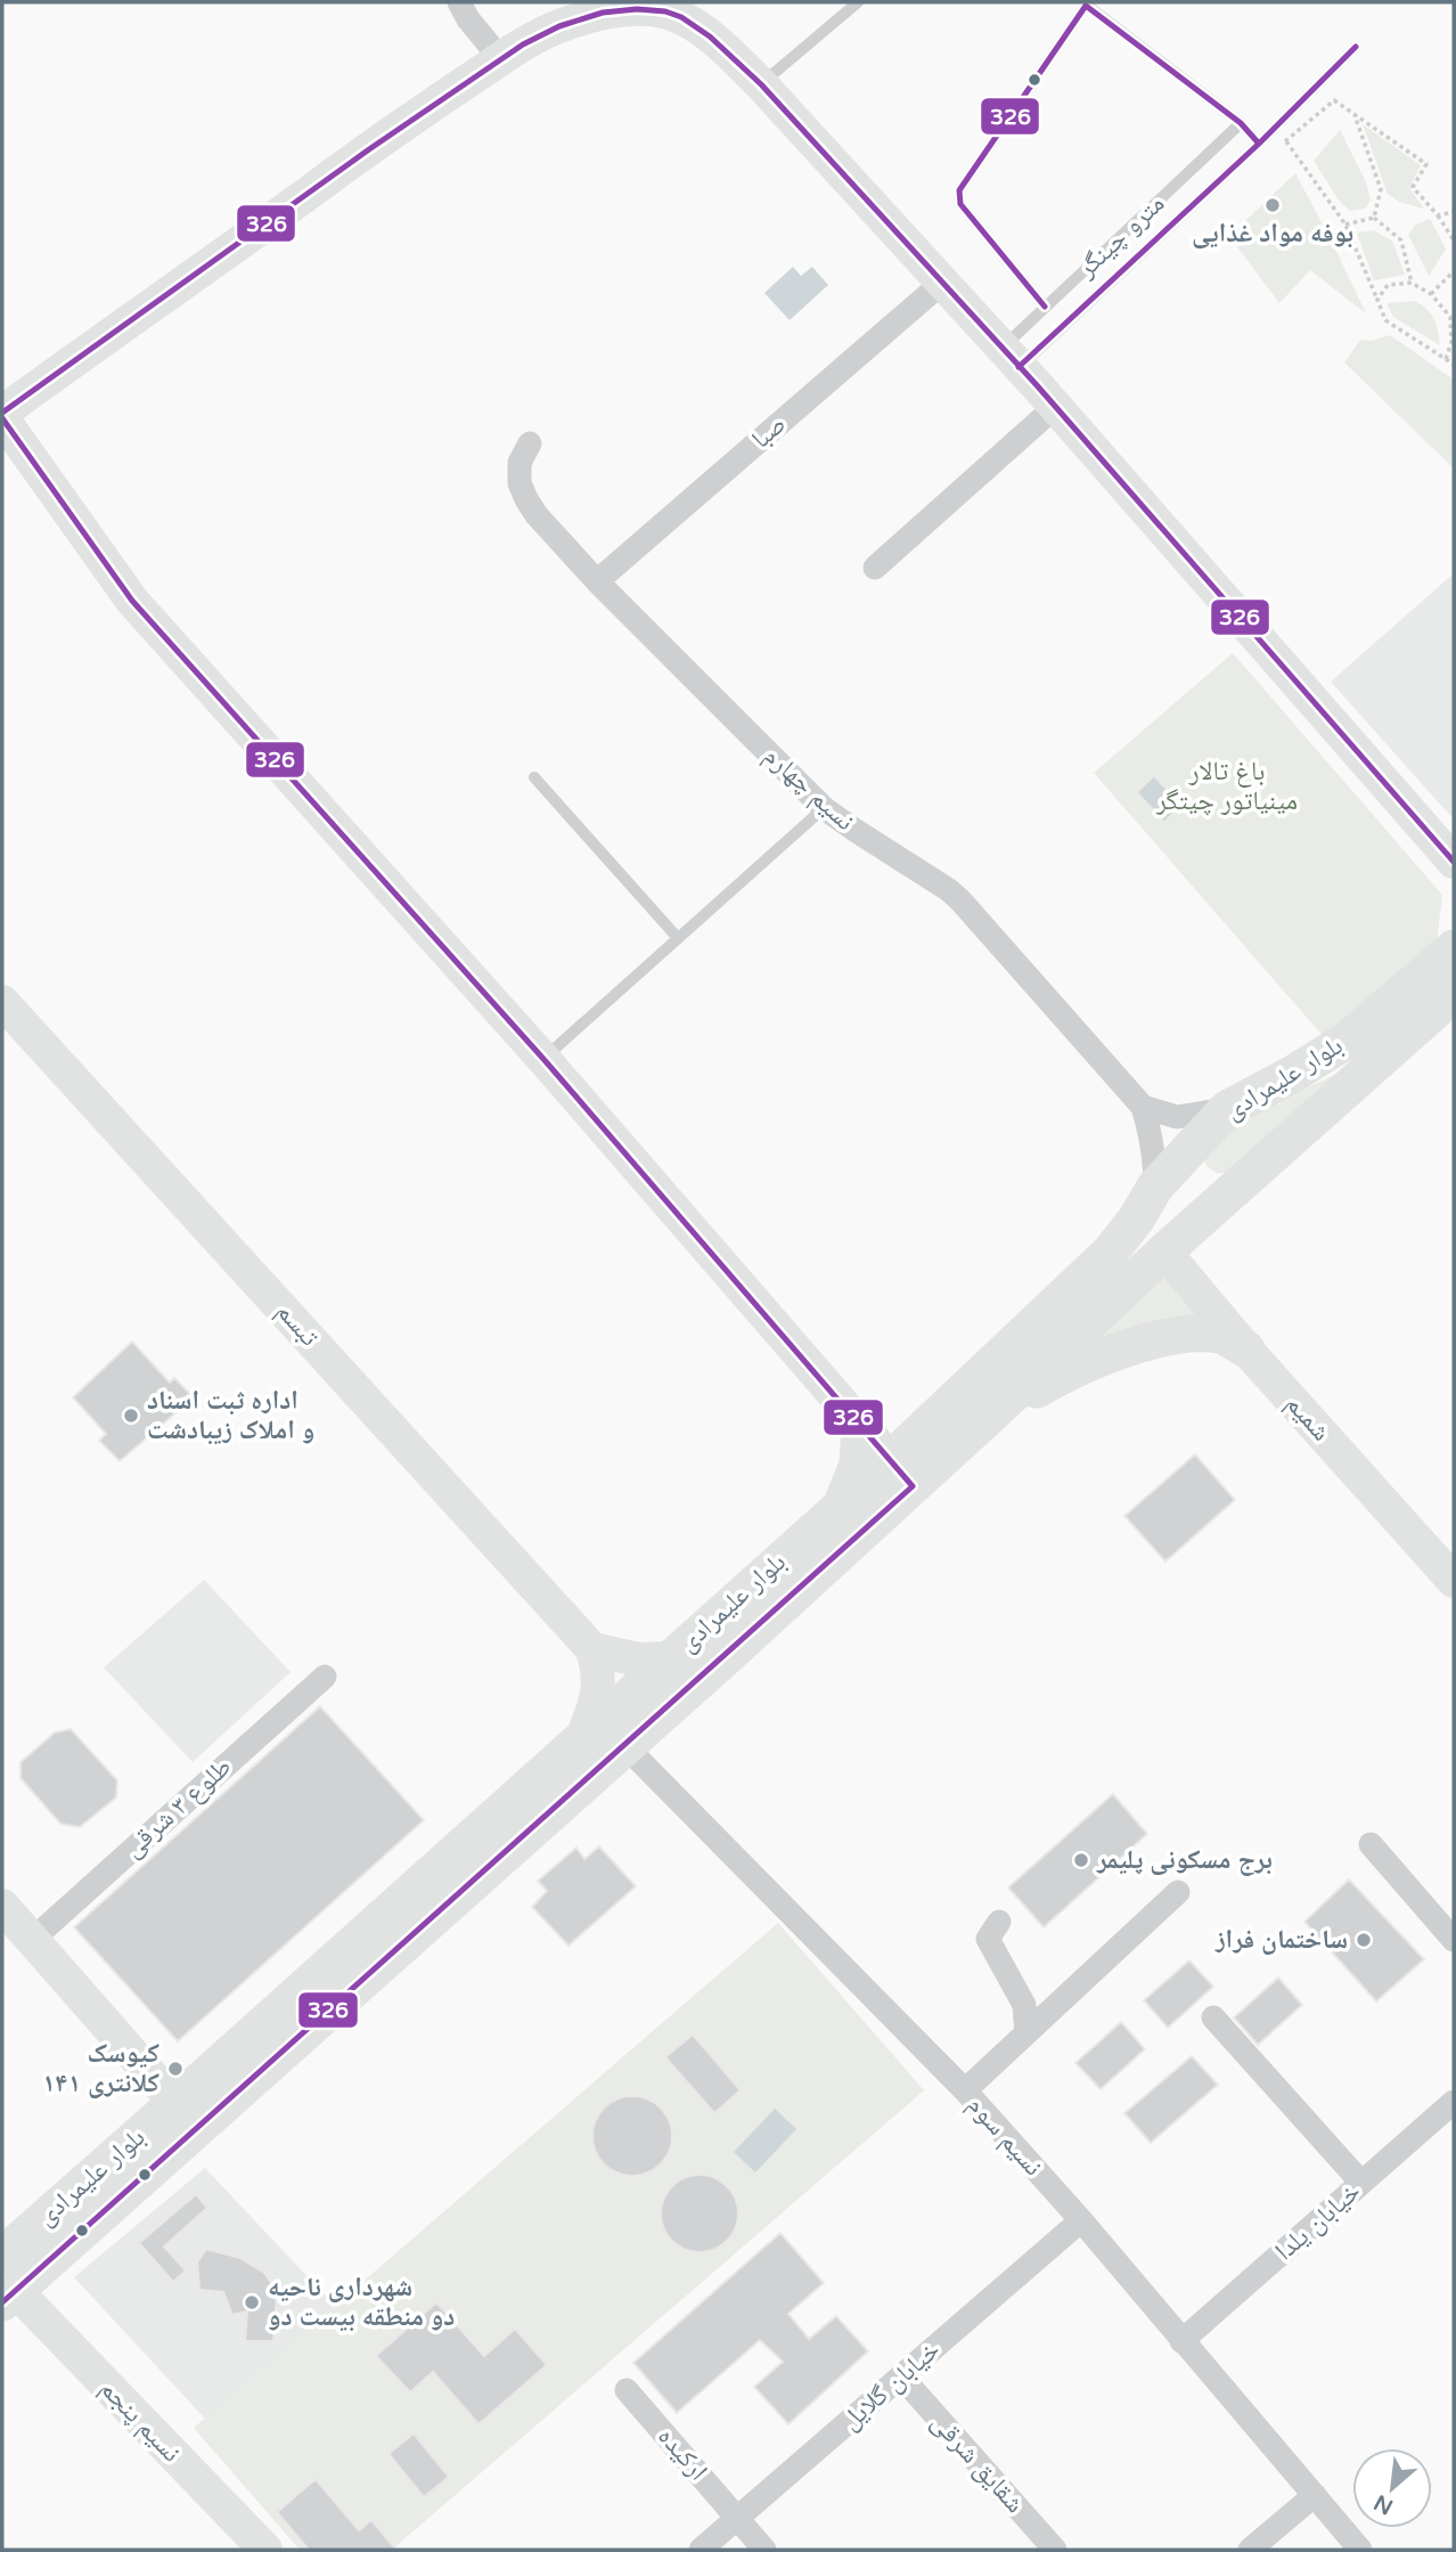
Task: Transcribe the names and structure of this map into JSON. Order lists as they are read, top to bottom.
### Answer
{
  "streets": {
    "main road": ["بلوار علیمرادی"],
    "street": [
      "صبا",
      "نسیم چهارم",
      "تبسم",
      "شمیم",
      "طلوع ۳ شرقی",
      "نسیم سوم",
      "خیابان یلدا",
      "خیابان گلایل",
      "نسیم پنجم",
      "ارکیده",
      "شقایق شرقی"
    ],
    "lane": ["مترو چینگر"]
  },
  "crossings": [
    ["صبا", "نسیم چهارم"],
    ["نسیم چهارم", "بلوار علیمرادی"],
    ["بلوار علیمرادی", "شمیم"],
    ["بلوار علیمرادی", "نسیم سوم"],
    ["بلوار علیمرادی", "نسیم پنجم"],
    ["نسیم سوم", "خیابان یلدا"],
    ["نسیم سوم", "خیابان گلایل"],
    ["خیابان گلایل", "ارکیده"],
    ["خیابان گلایل", "شقایق شرقی"]
  ],
  "parks": ["باغ تالار مینیاتور چیتگر"],
  "places": [
    "بوفه مواد غذایی",
    "اداره ثبت اسناد و املاک زیبادشت",
    "برج مسکونی پلیمر",
    "ساختمان فراز",
    "کیوسک کلانتری ۱۴۱",
    "شهرداری ناحیه دو منطقه بیست دو"
  ],
  "lines": ["transit line 326"],
  "north": "bottom left"
}
